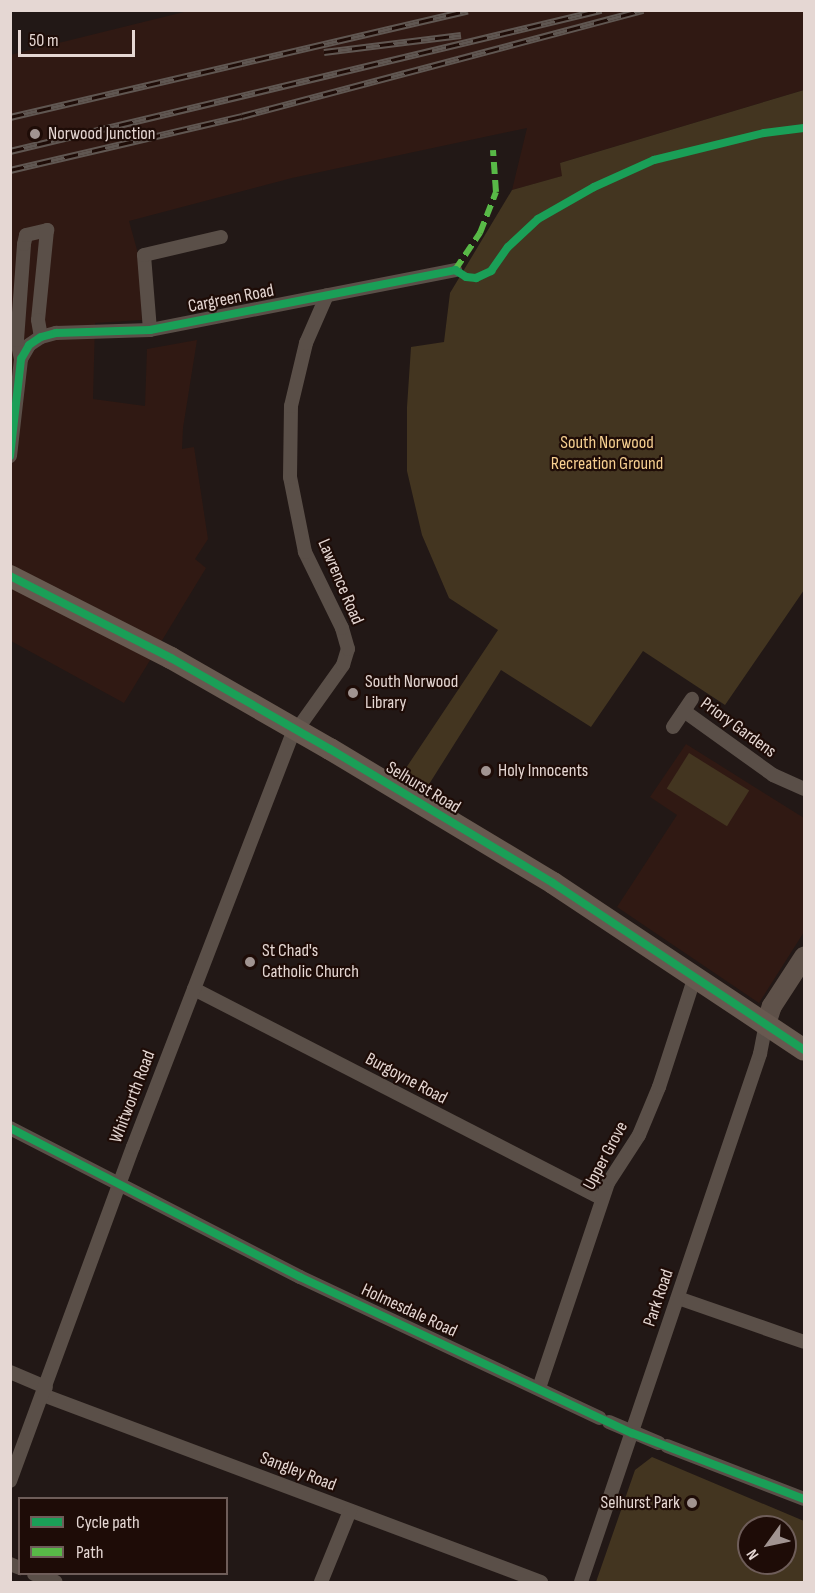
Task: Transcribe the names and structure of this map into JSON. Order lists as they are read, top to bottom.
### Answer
{
  "streets": {
    "main road": ["Selhurst Road"],
    "street": [
      "Cargreen Road",
      "Lawrence Road",
      "Priory Gardens",
      "Burgoyne Road",
      "Whitworth Road",
      "Upper Grove",
      "Park Road",
      "Holmesdale Road",
      "Sangley Road"
    ]
  },
  "crossings": [
    ["Cargreen Road", "Lawrence Road"],
    ["Lawrence Road", "Selhurst Road"],
    ["Lawrence Road", "Whitworth Road"],
    ["Selhurst Road", "Whitworth Road"],
    ["Selhurst Road", "Upper Grove"],
    ["Selhurst Road", "Park Road"],
    ["Burgoyne Road", "Whitworth Road"],
    ["Burgoyne Road", "Upper Grove"],
    ["Whitworth Road", "Holmesdale Road"],
    ["Whitworth Road", "Sangley Road"],
    ["Upper Grove", "Holmesdale Road"],
    ["Park Road", "Holmesdale Road"]
  ],
  "parks": ["South Norwood Recreation Ground"],
  "places": [
    "Norwood Junction",
    "South Norwood Library",
    "Holy Innocents",
    "St Chad's Catholic Church",
    "Selhurst Park"
  ],
  "legend": ["Cycle path", "Path"],
  "scale_bar": "50 m",
  "north": "bottom left"
}
